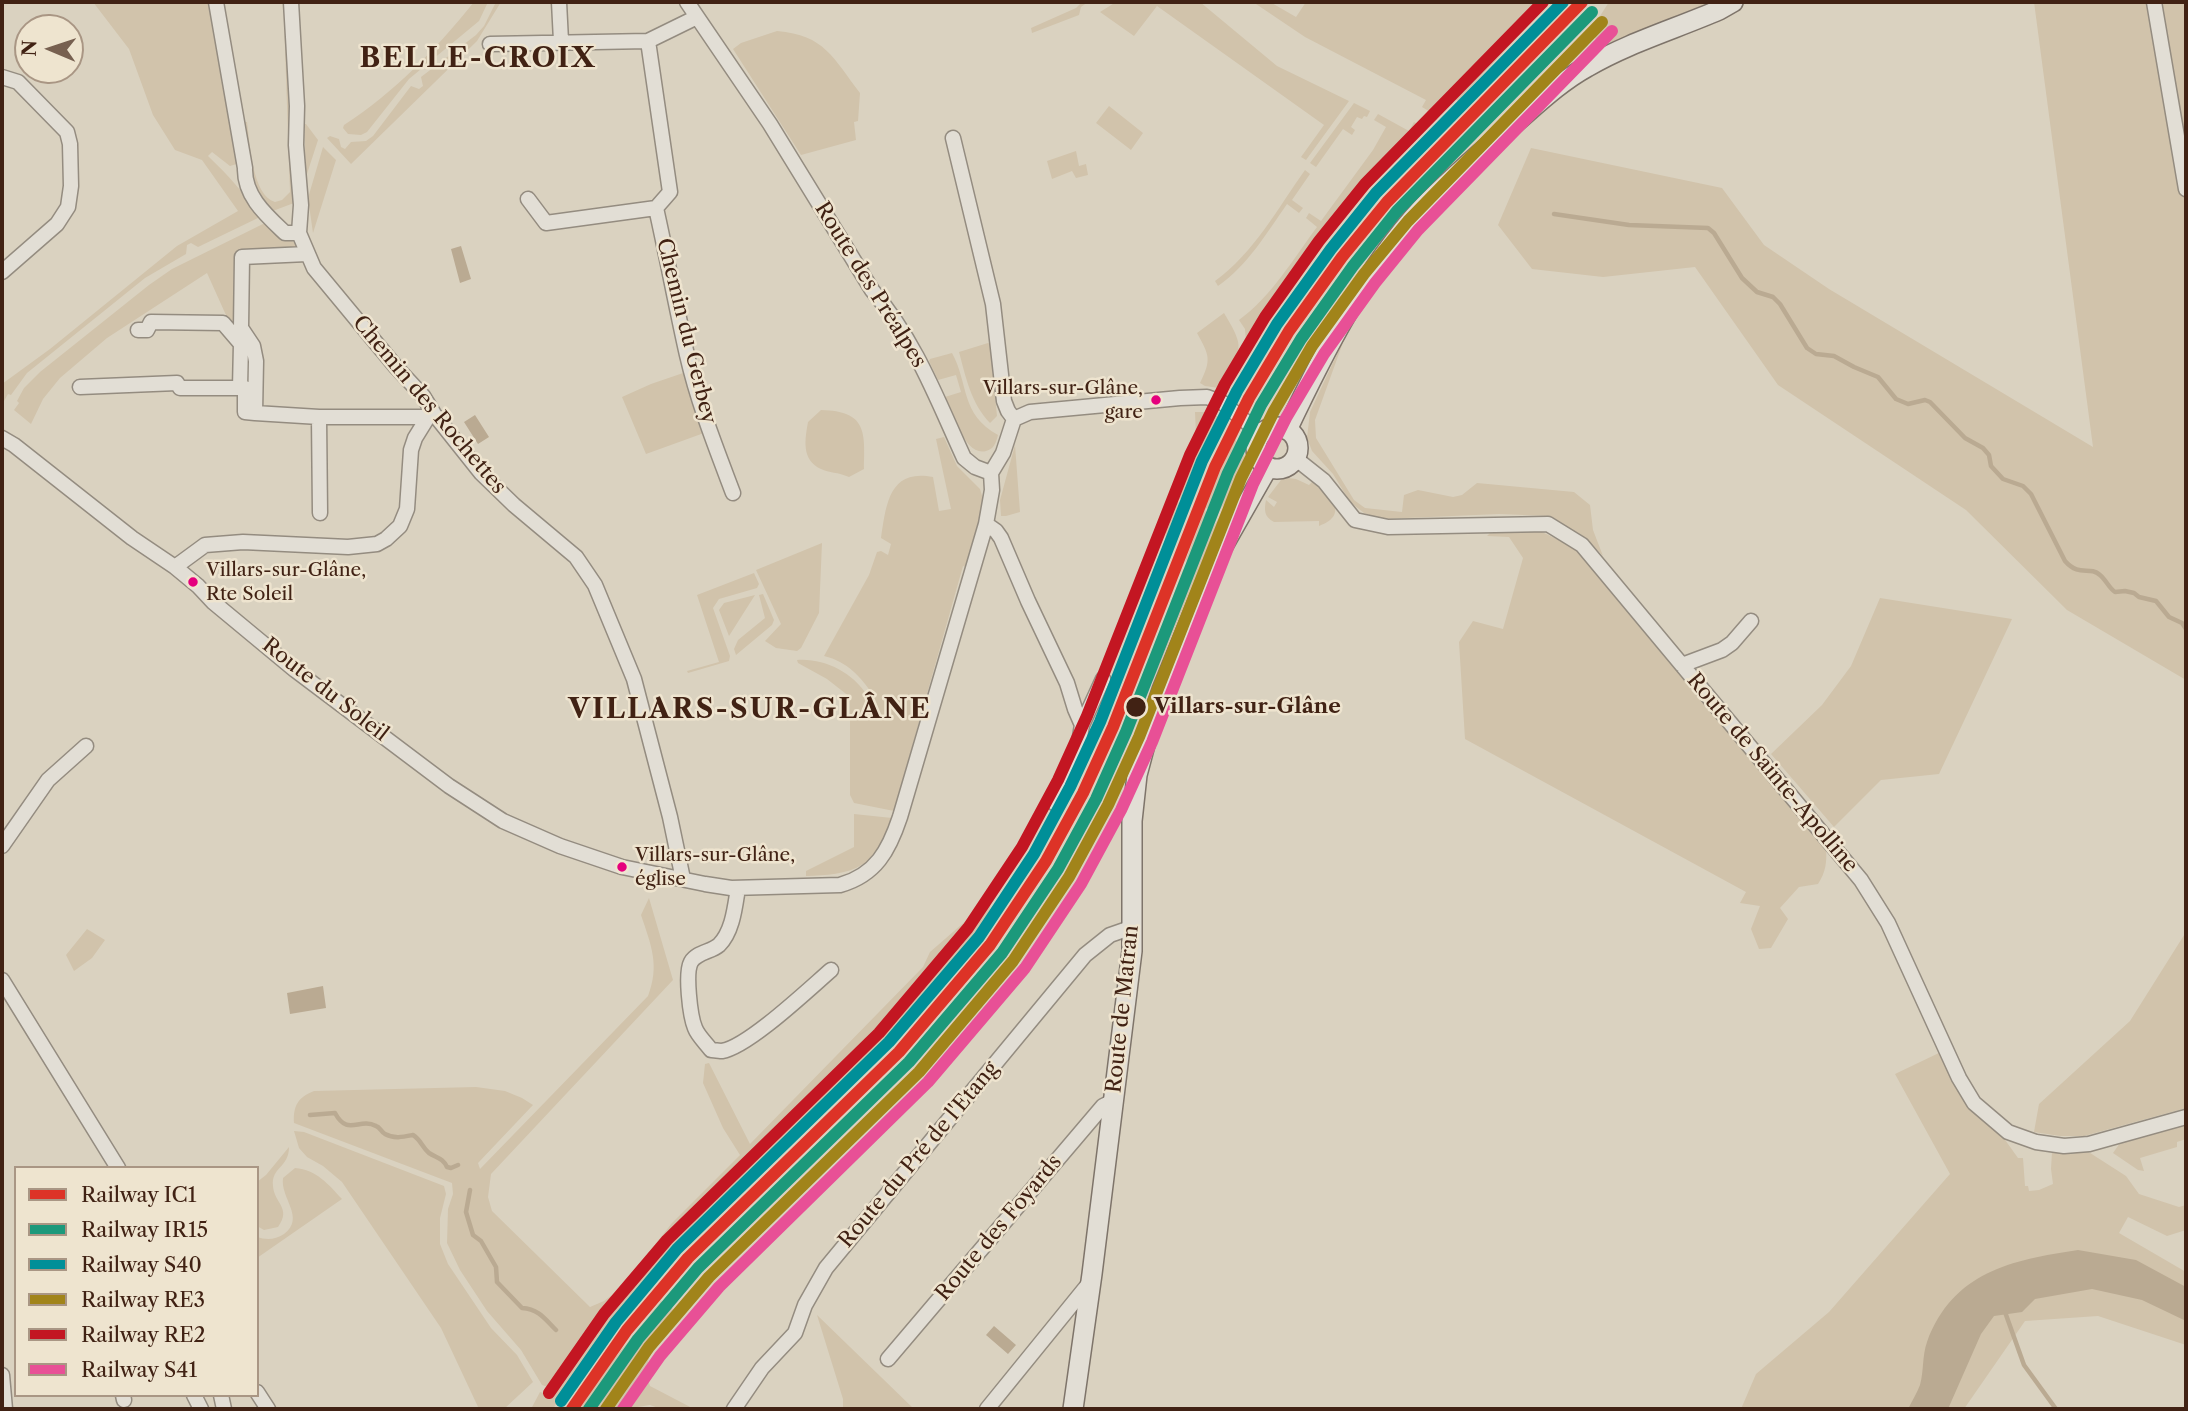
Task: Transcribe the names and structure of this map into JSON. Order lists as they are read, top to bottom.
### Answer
{
  "streets": {
    "main road": ["Route de Matran"],
    "street": [
      "Route des Préalpes",
      "Chemin du Gerbey",
      "Chemin des Rochettes",
      "Route du Soleil",
      "Route de Sainte-Apolline",
      "Route du Pré de l'Etang",
      "Route des Foyards"
    ]
  },
  "crossings": [
    ["Chemin des Rochettes", "Route du Soleil"],
    ["Route de Sainte-Apolline", "Route de Matran"],
    ["Route de Matran", "Route du Pré de l'Etang"],
    ["Route de Matran", "Route des Foyards"]
  ],
  "districts": ["BELLE-CROIX", "VILLARS-SUR-GLÂNE"],
  "places": [
    "Villars-sur-Glâne, gare",
    "Villars-sur-Glâne, Rte Soleil",
    "Villars-sur-Glâne",
    "Villars-sur-Glâne, église"
  ],
  "lines": [
    "rail line IC1",
    "rail line S40",
    "rail line RE2",
    "rail line IR15",
    "rail line RE3",
    "rail line S41"
  ],
  "legend": [
    "Railway IC1",
    "Railway IR15",
    "Railway S40",
    "Railway RE3",
    "Railway RE2",
    "Railway S41"
  ],
  "north": "left"
}
